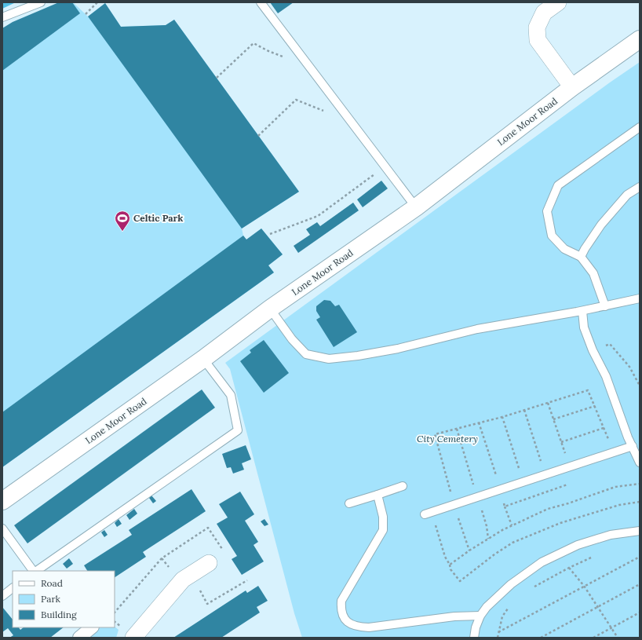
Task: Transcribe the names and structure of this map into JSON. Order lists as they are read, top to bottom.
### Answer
{
  "streets": {
    "main road": ["Lone Moor Road"]
  },
  "parks": ["City Cemetery"],
  "places": {
    "sports": ["Celtic Park"]
  },
  "legend": ["Road", "Park", "Building"]
}
